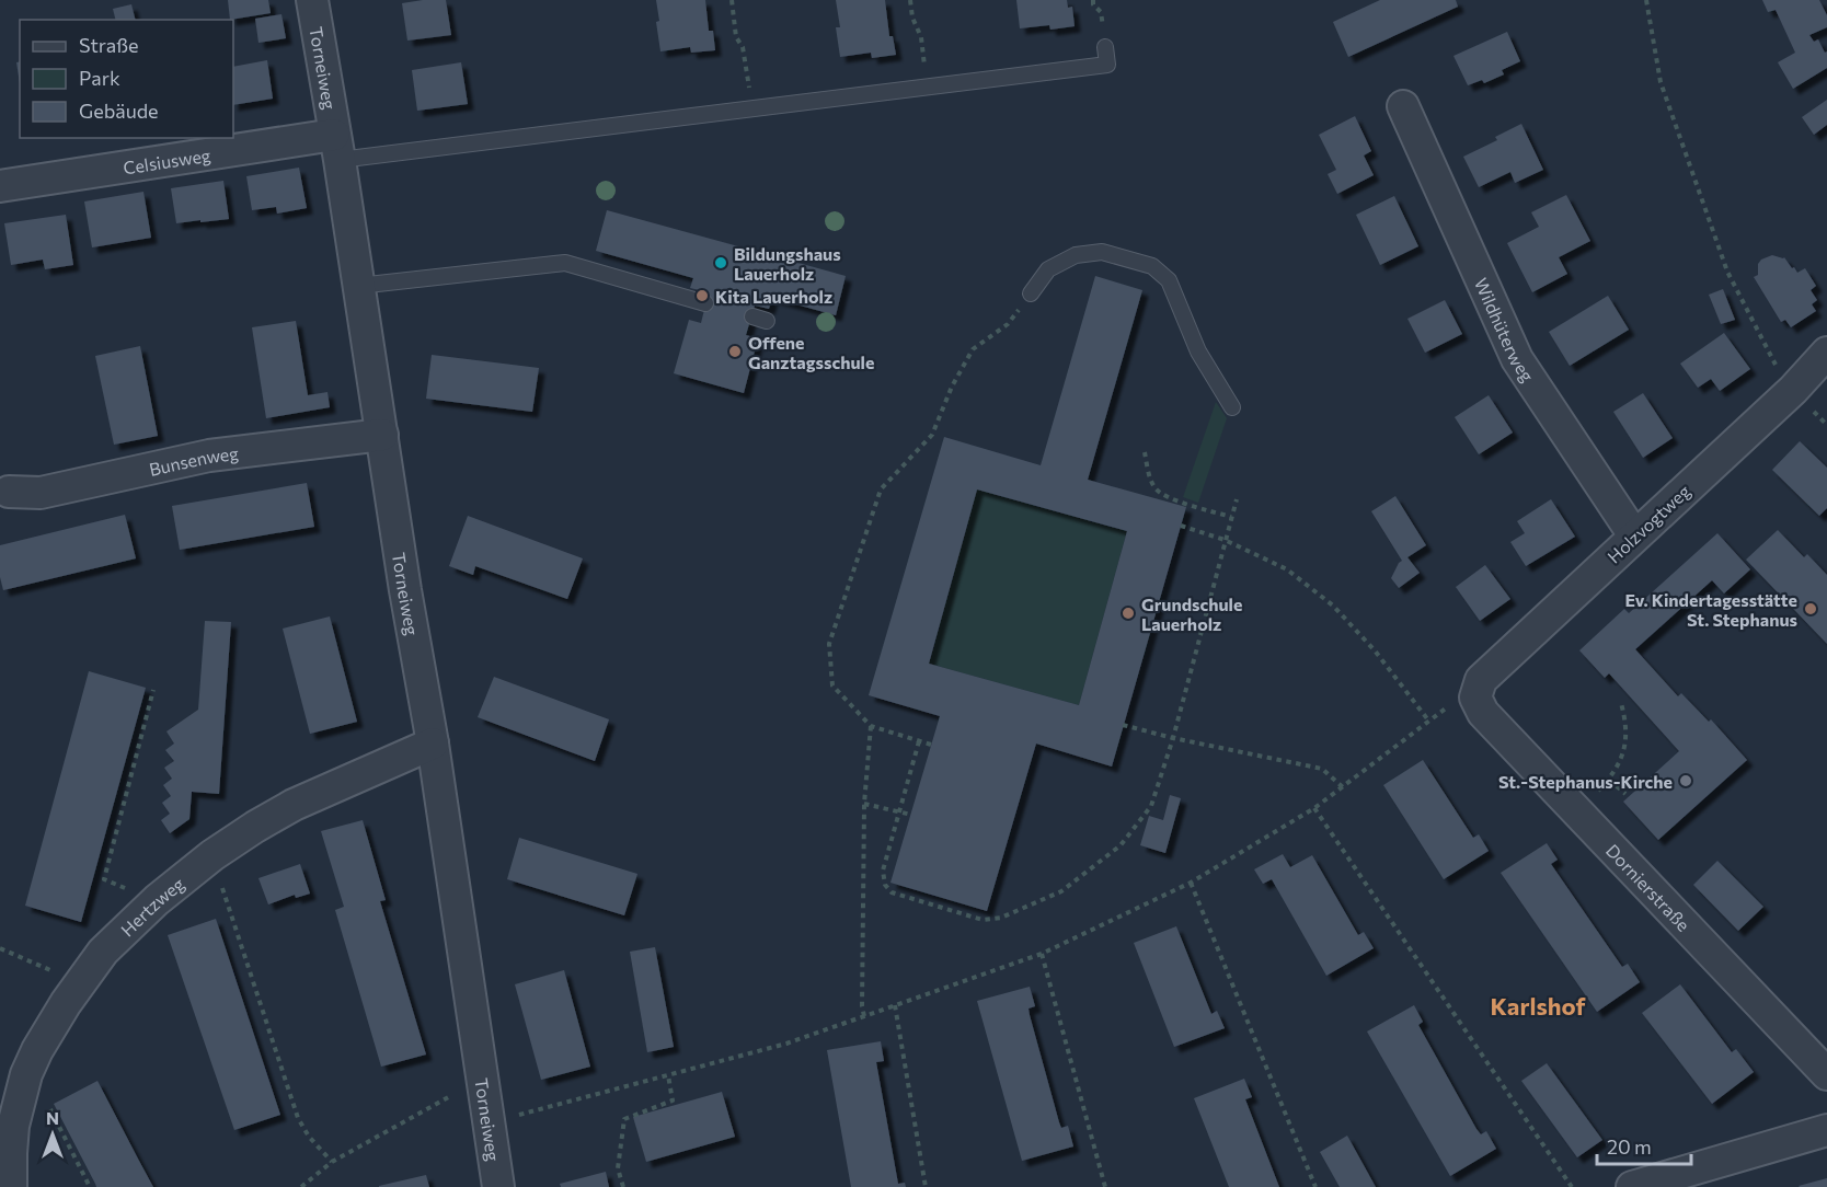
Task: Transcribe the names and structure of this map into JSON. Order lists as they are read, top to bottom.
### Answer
{
  "streets": {
    "street": [
      "Torneiweg",
      "Celsiusweg",
      "Wildhüterweg",
      "Bunsenweg",
      "Holzvogtweg",
      "Dornierstraße",
      "Hertzweg"
    ]
  },
  "crossings": [
    ["Torneiweg", "Celsiusweg"],
    ["Torneiweg", "Bunsenweg"],
    ["Torneiweg", "Hertzweg"],
    ["Wildhüterweg", "Holzvogtweg"],
    ["Holzvogtweg", "Dornierstraße"]
  ],
  "districts": ["Karlshof"],
  "places": [
    "Bildungshaus Lauerholz",
    "Kita Lauerholz",
    "Offene Ganztagsschule",
    "Ev. Kindertagesstätte St. Stephanus",
    "Grundschule Lauerholz",
    "St.-Stephanus-Kirche"
  ],
  "legend": ["Straße", "Park", "Gebäude"],
  "scale_bar": "20 m",
  "north": "top"
}
